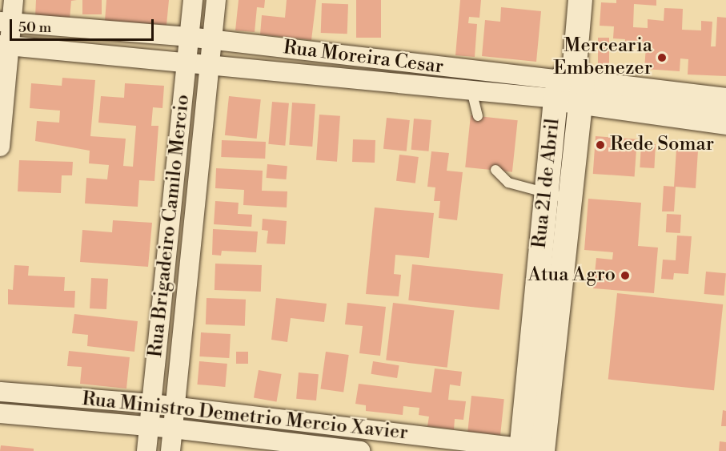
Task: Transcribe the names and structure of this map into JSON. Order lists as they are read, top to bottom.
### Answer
{
  "streets": {
    "street": [
      "Rua Moreira Cesar",
      "Rua 21 de Abril",
      "Rua Brigadeiro Camilo Mercio",
      "Rua Ministro Demetrio Mercio Xavier"
    ]
  },
  "crossings": [
    ["Rua Moreira Cesar", "Rua 21 de Abril"],
    ["Rua Moreira Cesar", "Rua Brigadeiro Camilo Mercio"],
    ["Rua 21 de Abril", "Rua Ministro Demetrio Mercio Xavier"],
    ["Rua Brigadeiro Camilo Mercio", "Rua Ministro Demetrio Mercio Xavier"]
  ],
  "places": ["Mercearia Embenezer", "Rede Somar", "Atua Agro"],
  "scale_bar": "50 m"
}
